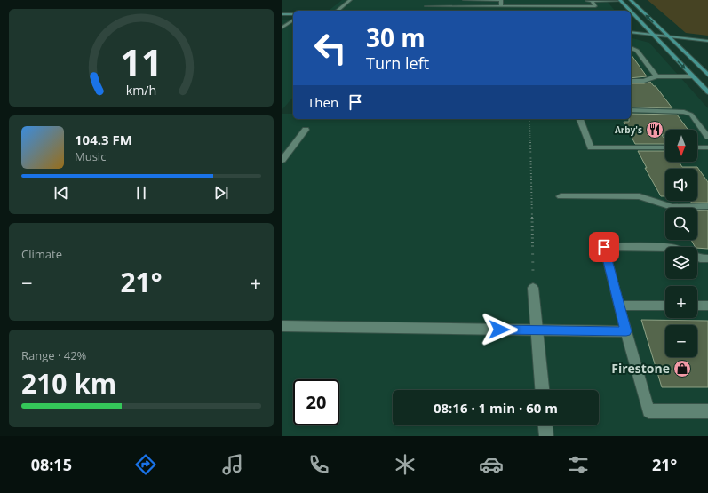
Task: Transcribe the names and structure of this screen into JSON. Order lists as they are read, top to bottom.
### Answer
{
  "places": {
    "restaurant": ["Arby's"],
    "shop": ["Firestone"]
  },
  "north": "bottom",
  "page": {
    "turn": ["30 m", "Turn left"],
    "then": "Then",
    "song": ["104.3 FM", "Music"],
    "map_buttons": ["+", "−"],
    "tile": [
      "Climate",
      ["Range · 42%", "210 km"]
    ],
    "heat": ["−", "21°", "+"],
    "limit": "20",
    "trip": "08:16 · 1 min · 60 m",
    "tabs": ["08:15", "21°"],
    "gauge": ["11", "km/h"]
  }
}
